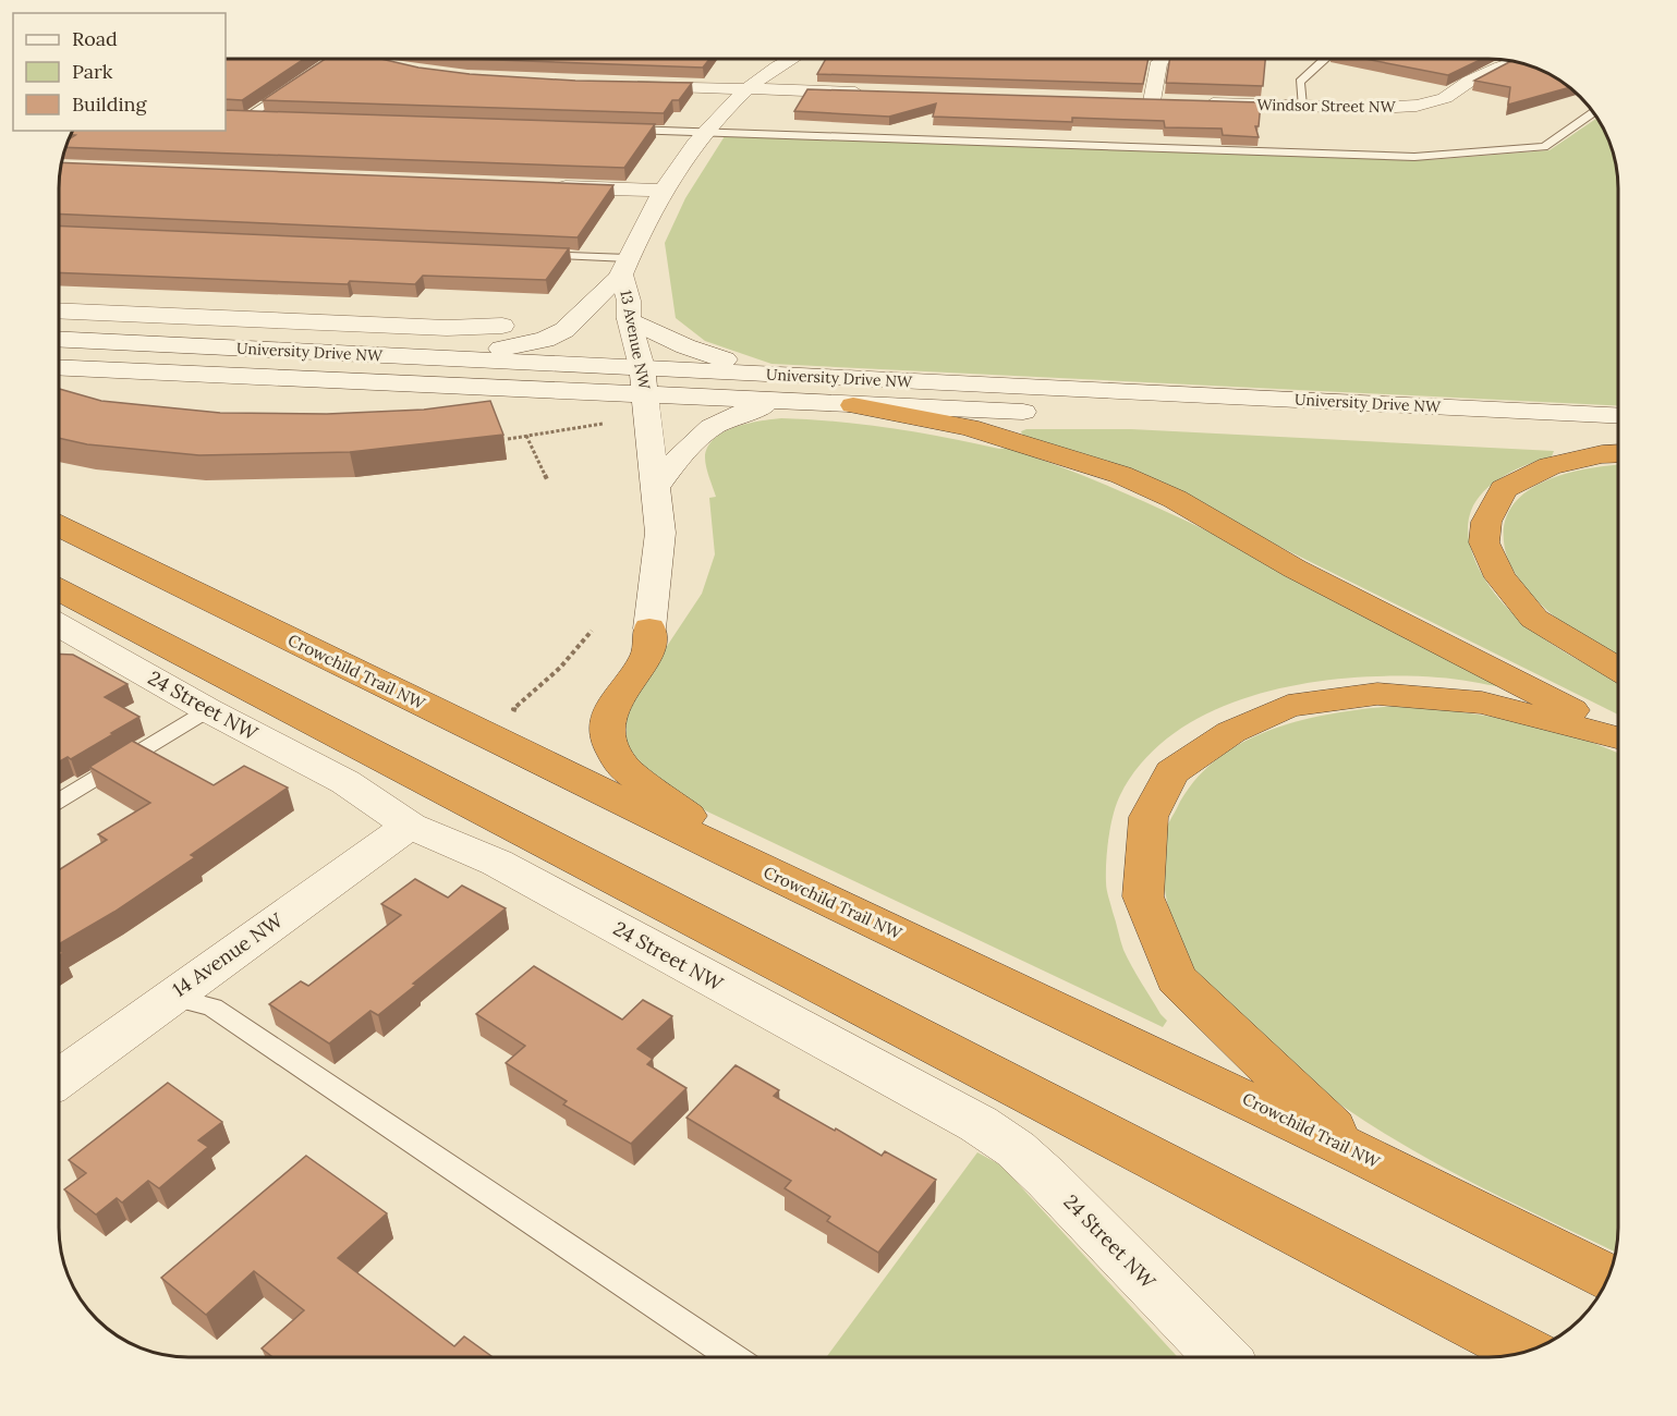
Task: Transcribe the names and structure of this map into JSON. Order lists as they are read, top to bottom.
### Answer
{
  "streets": {
    "highway": ["Crowchild Trail NW"],
    "street": [
      "Windsor Street NW",
      "13 Avenue NW",
      "University Drive NW",
      "24 Street NW",
      "14 Avenue NW"
    ]
  },
  "crossings": [
    ["13 Avenue NW", "University Drive NW"],
    ["24 Street NW", "14 Avenue NW"]
  ],
  "legend": ["Road", "Park", "Building"]
}
